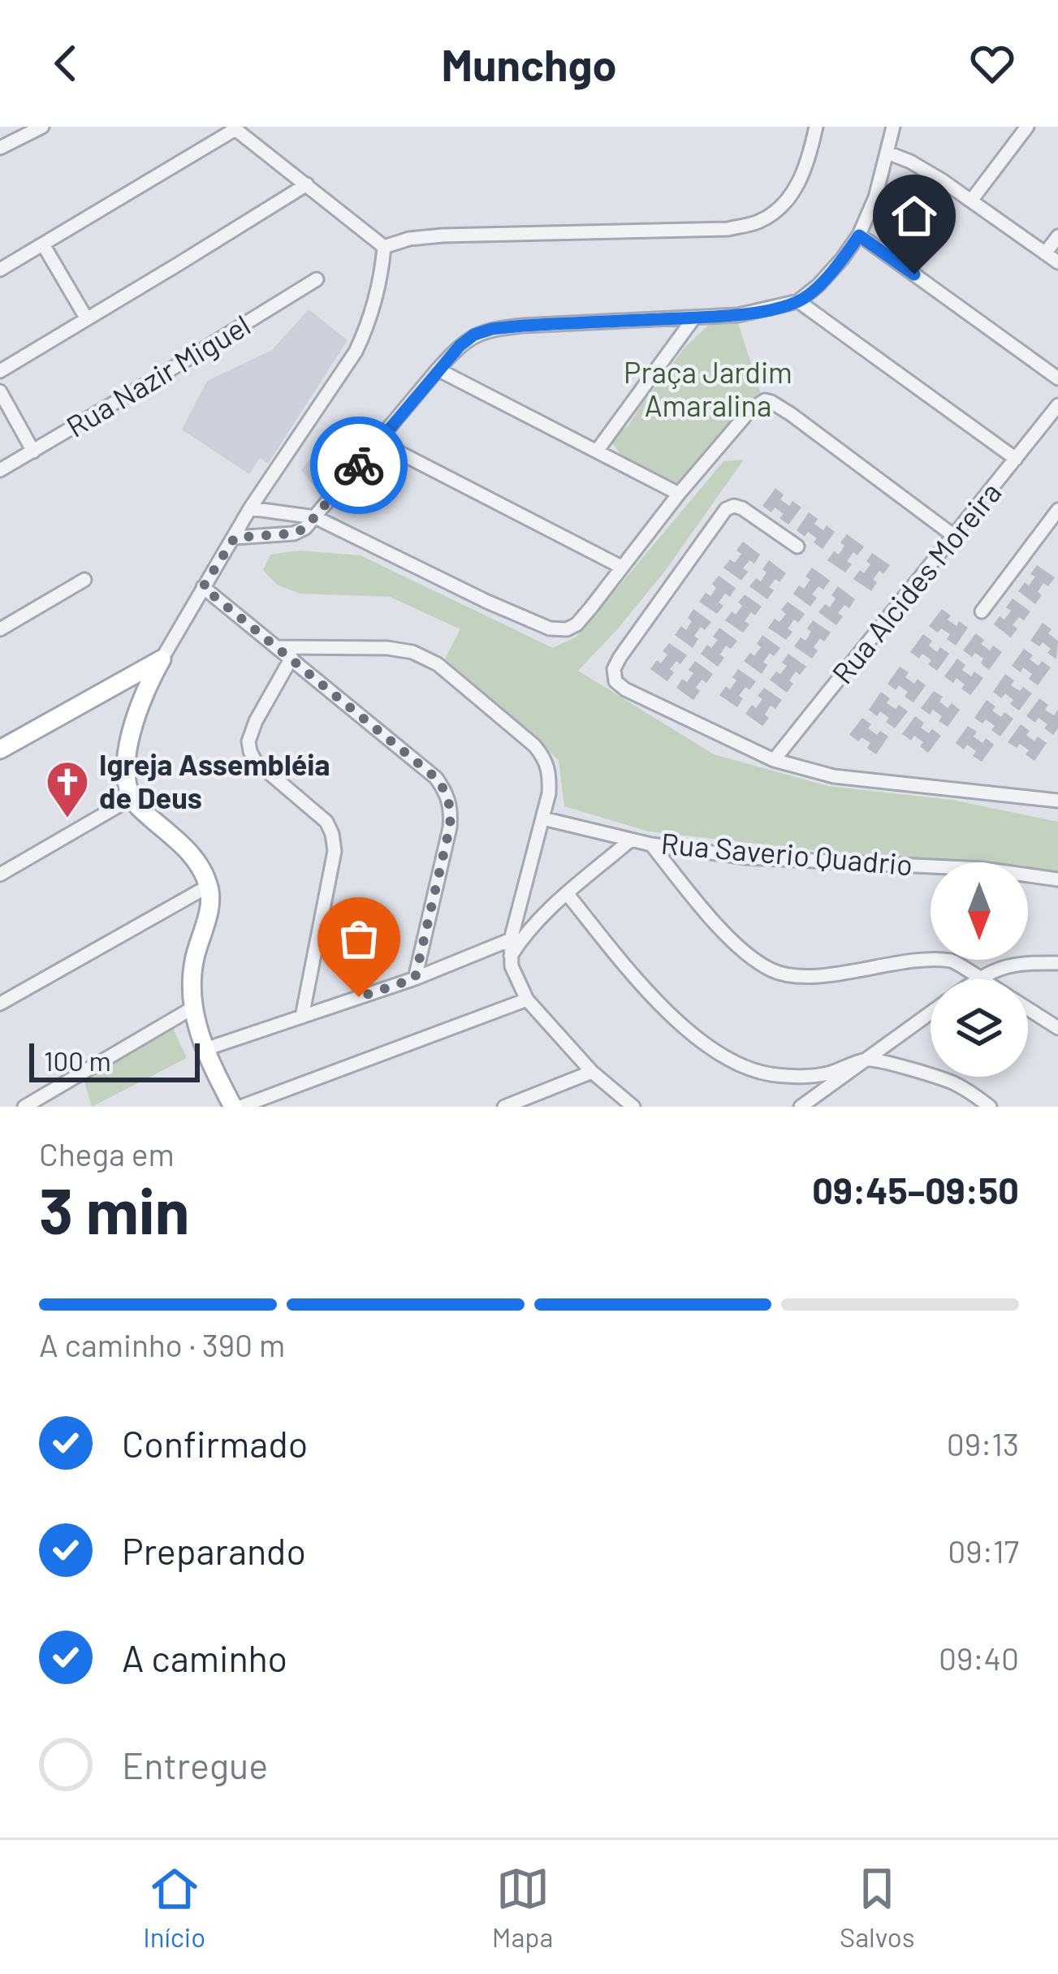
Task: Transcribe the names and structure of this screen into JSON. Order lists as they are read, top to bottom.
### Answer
{
  "streets": {
    "street": ["Rua Nazir Miguel", "Rua Alcides Moreira", "Rua Saverio Quadrio"]
  },
  "parks": ["Praça Jardim Amaralina"],
  "places": {
    "church": ["Igreja Assembléia de Deus"]
  },
  "scale_bar": "100 m",
  "north": "bottom",
  "page": {
    "header": "Munchgo",
    "scale": "100 m",
    "heading": ["3 min", "Chega em", "09:45–09:50"],
    "bar": "A caminho · 390 m",
    "list": [
      ["Confirmado", "09:13"],
      ["Preparando", "09:17"],
      ["A caminho", "09:40"],
      "Entregue"
    ],
    "tabs": ["Início", "Mapa", "Salvos"]
  }
}
